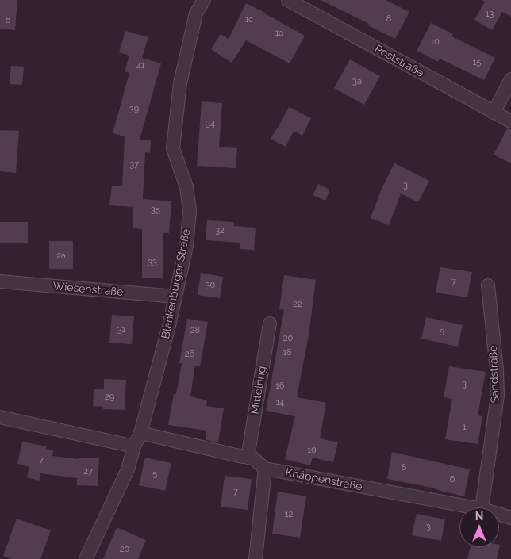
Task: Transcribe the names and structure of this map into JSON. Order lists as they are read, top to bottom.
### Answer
{
  "streets": {
    "street": [
      "Poststraße",
      "Blankenburger Straße",
      "Wiesenstraße",
      "Sandstraße",
      "Mittelring",
      "Knäppenstraße"
    ]
  },
  "crossings": [
    ["Blankenburger Straße", "Wiesenstraße"],
    ["Blankenburger Straße", "Knäppenstraße"],
    ["Mittelring", "Knäppenstraße"]
  ],
  "house_numbers": [
    "13",
    "8",
    "1c",
    "6",
    "1a",
    "10",
    "15",
    "41",
    "3a",
    "39",
    "34",
    "37",
    "3",
    "35",
    "32",
    "2a",
    "33",
    "7",
    "30",
    "22",
    "31",
    "28",
    "5",
    "20",
    "18",
    "26",
    "3",
    "16",
    "29",
    "14",
    "1",
    "10",
    "7",
    "8",
    "27",
    "5",
    "6",
    "7",
    "12",
    "3",
    "20"
  ],
  "north": "top"
}
